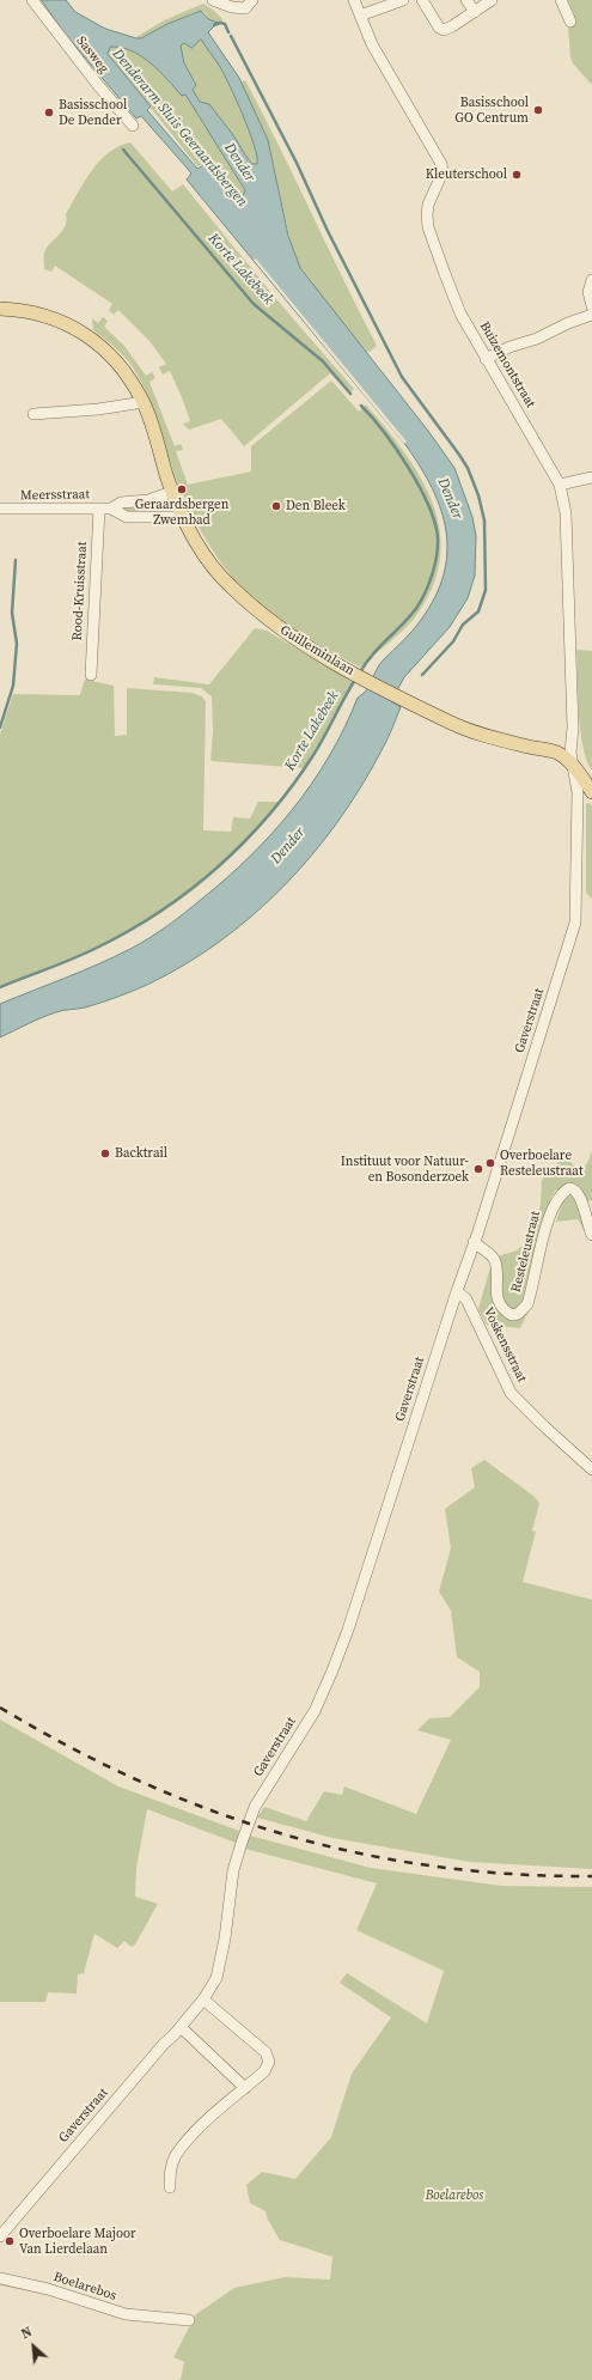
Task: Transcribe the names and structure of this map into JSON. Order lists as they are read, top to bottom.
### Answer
{
  "streets": {
    "main road": ["Guilleminlaan"],
    "street": [
      "Sasweg",
      "Buizemontstraat",
      "Meersstraat",
      "Rood-Kruisstraat",
      "Gaverstraat",
      "Resteleustraat",
      "Voskensstraat",
      "Boelarebos"
    ]
  },
  "crossings": [
    ["Buizemontstraat", "Guilleminlaan"],
    ["Buizemontstraat", "Gaverstraat"],
    ["Meersstraat", "Rood-Kruisstraat"],
    ["Meersstraat", "Guilleminlaan"],
    ["Guilleminlaan", "Gaverstraat"],
    ["Gaverstraat", "Resteleustraat"],
    ["Gaverstraat", "Voskensstraat"]
  ],
  "water": ["Denderarm Sluis Geeraardsbergen", "Dender", "Korte Lakebeek"],
  "parks": ["Boelarebos"],
  "places": [
    "Basisschool GO Centrum",
    "Basisschool De Dender",
    "Kleuterschool",
    "Geraardsbergen Zwembad",
    "Den Bleek",
    "Backtrail",
    "Overboelare Resteleustraat",
    "Instituut voor Natuur- en Bosonderzoek",
    "Overboelare Majoor Van Lierdelaan"
  ],
  "north": "top left"
}
